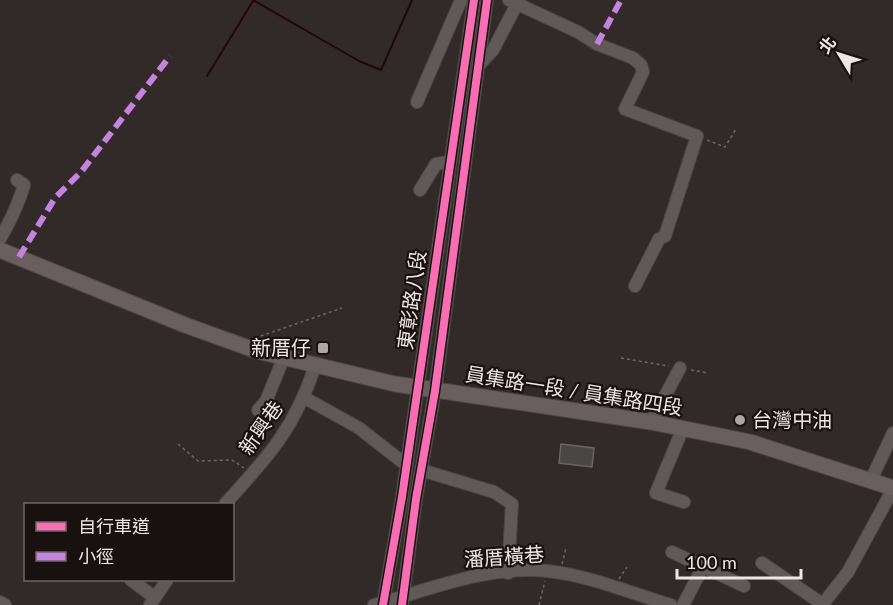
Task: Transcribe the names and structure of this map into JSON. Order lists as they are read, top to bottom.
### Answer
{
  "streets": {
    "main road": ["員集路一段 / 員集路四段"],
    "street": ["東彰路八段", "新興巷", "潘厝橫巷"]
  },
  "crossings": [
    ["東彰路八段", "員集路一段 / 員集路四段"],
    ["東彰路八段", "潘厝橫巷"],
    ["員集路一段 / 員集路四段", "新興巷"]
  ],
  "places": {
    "transit": ["新厝仔"],
    "other": ["台灣中油"]
  },
  "legend": ["自行車道", "小徑"],
  "scale_bar": "100 m",
  "north": "top left"
}
